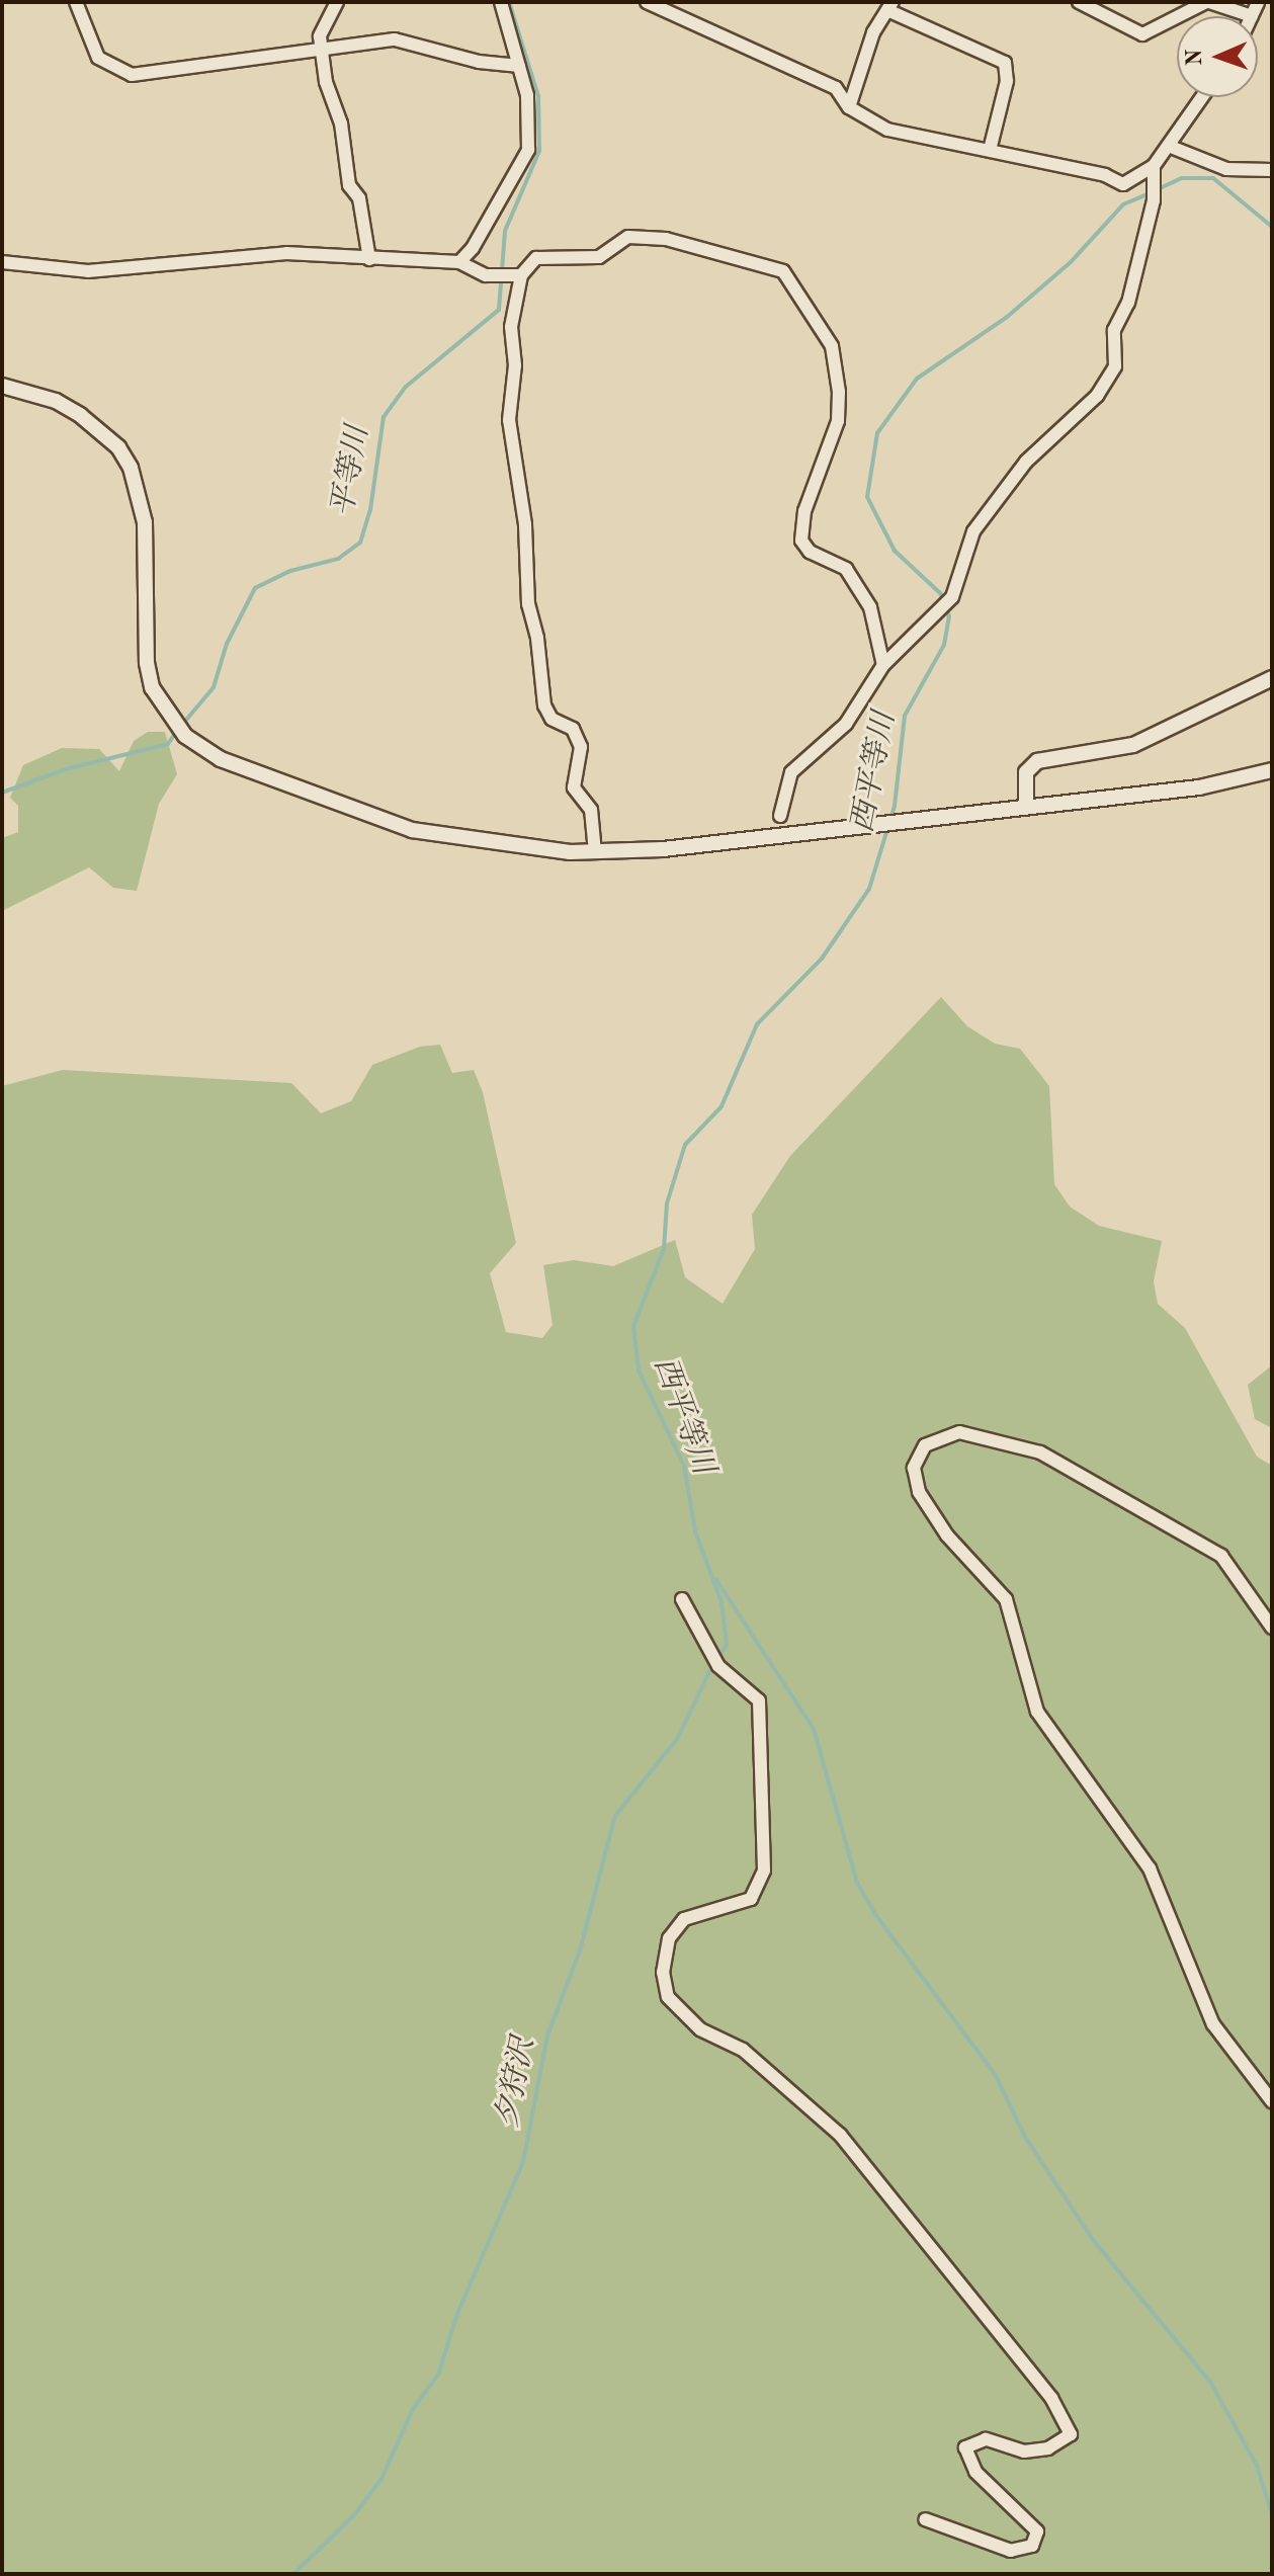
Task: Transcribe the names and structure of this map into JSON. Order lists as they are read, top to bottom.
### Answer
{
  "water": ["平等川", "西平等川", "夕狩沢"],
  "north": "left"
}
